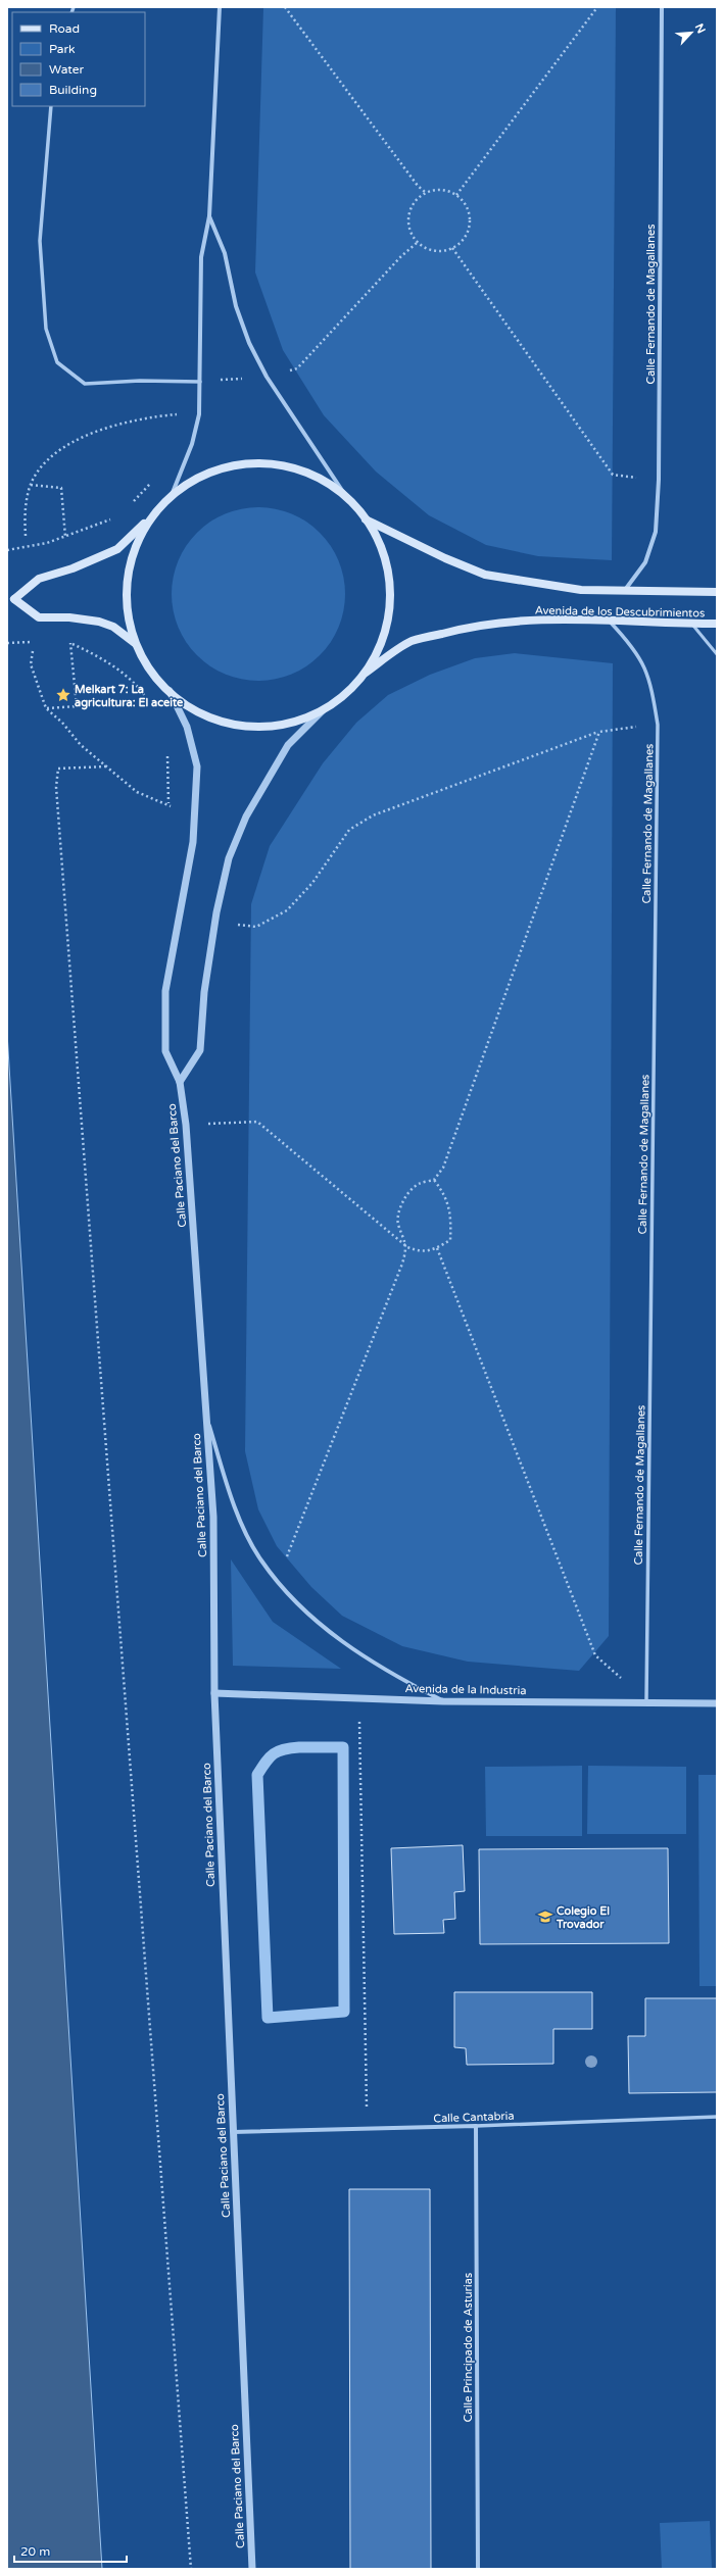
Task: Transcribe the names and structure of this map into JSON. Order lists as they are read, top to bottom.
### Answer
{
  "streets": {
    "main road": ["Avenida de los Descubrimientos"],
    "street": [
      "Calle Fernando de Magallanes",
      "Calle Paciano del Barco",
      "Avenida de la Industria",
      "Calle Cantabria",
      "Calle Principado de Asturias"
    ]
  },
  "crossings": [
    ["Calle Fernando de Magallanes", "Avenida de los Descubrimientos"],
    ["Calle Fernando de Magallanes", "Avenida de la Industria"],
    ["Calle Paciano del Barco", "Avenida de la Industria"],
    ["Calle Paciano del Barco", "Calle Cantabria"],
    ["Calle Cantabria", "Calle Principado de Asturias"]
  ],
  "places": {
    "place": ["Melkart 7: La agricultura: El aceite"],
    "school or university": ["Colegio El Trovador"]
  },
  "legend": [
    "Road",
    "Park",
    "Water",
    "Building"
  ],
  "scale_bar": "20 m",
  "north": "top right"
}
